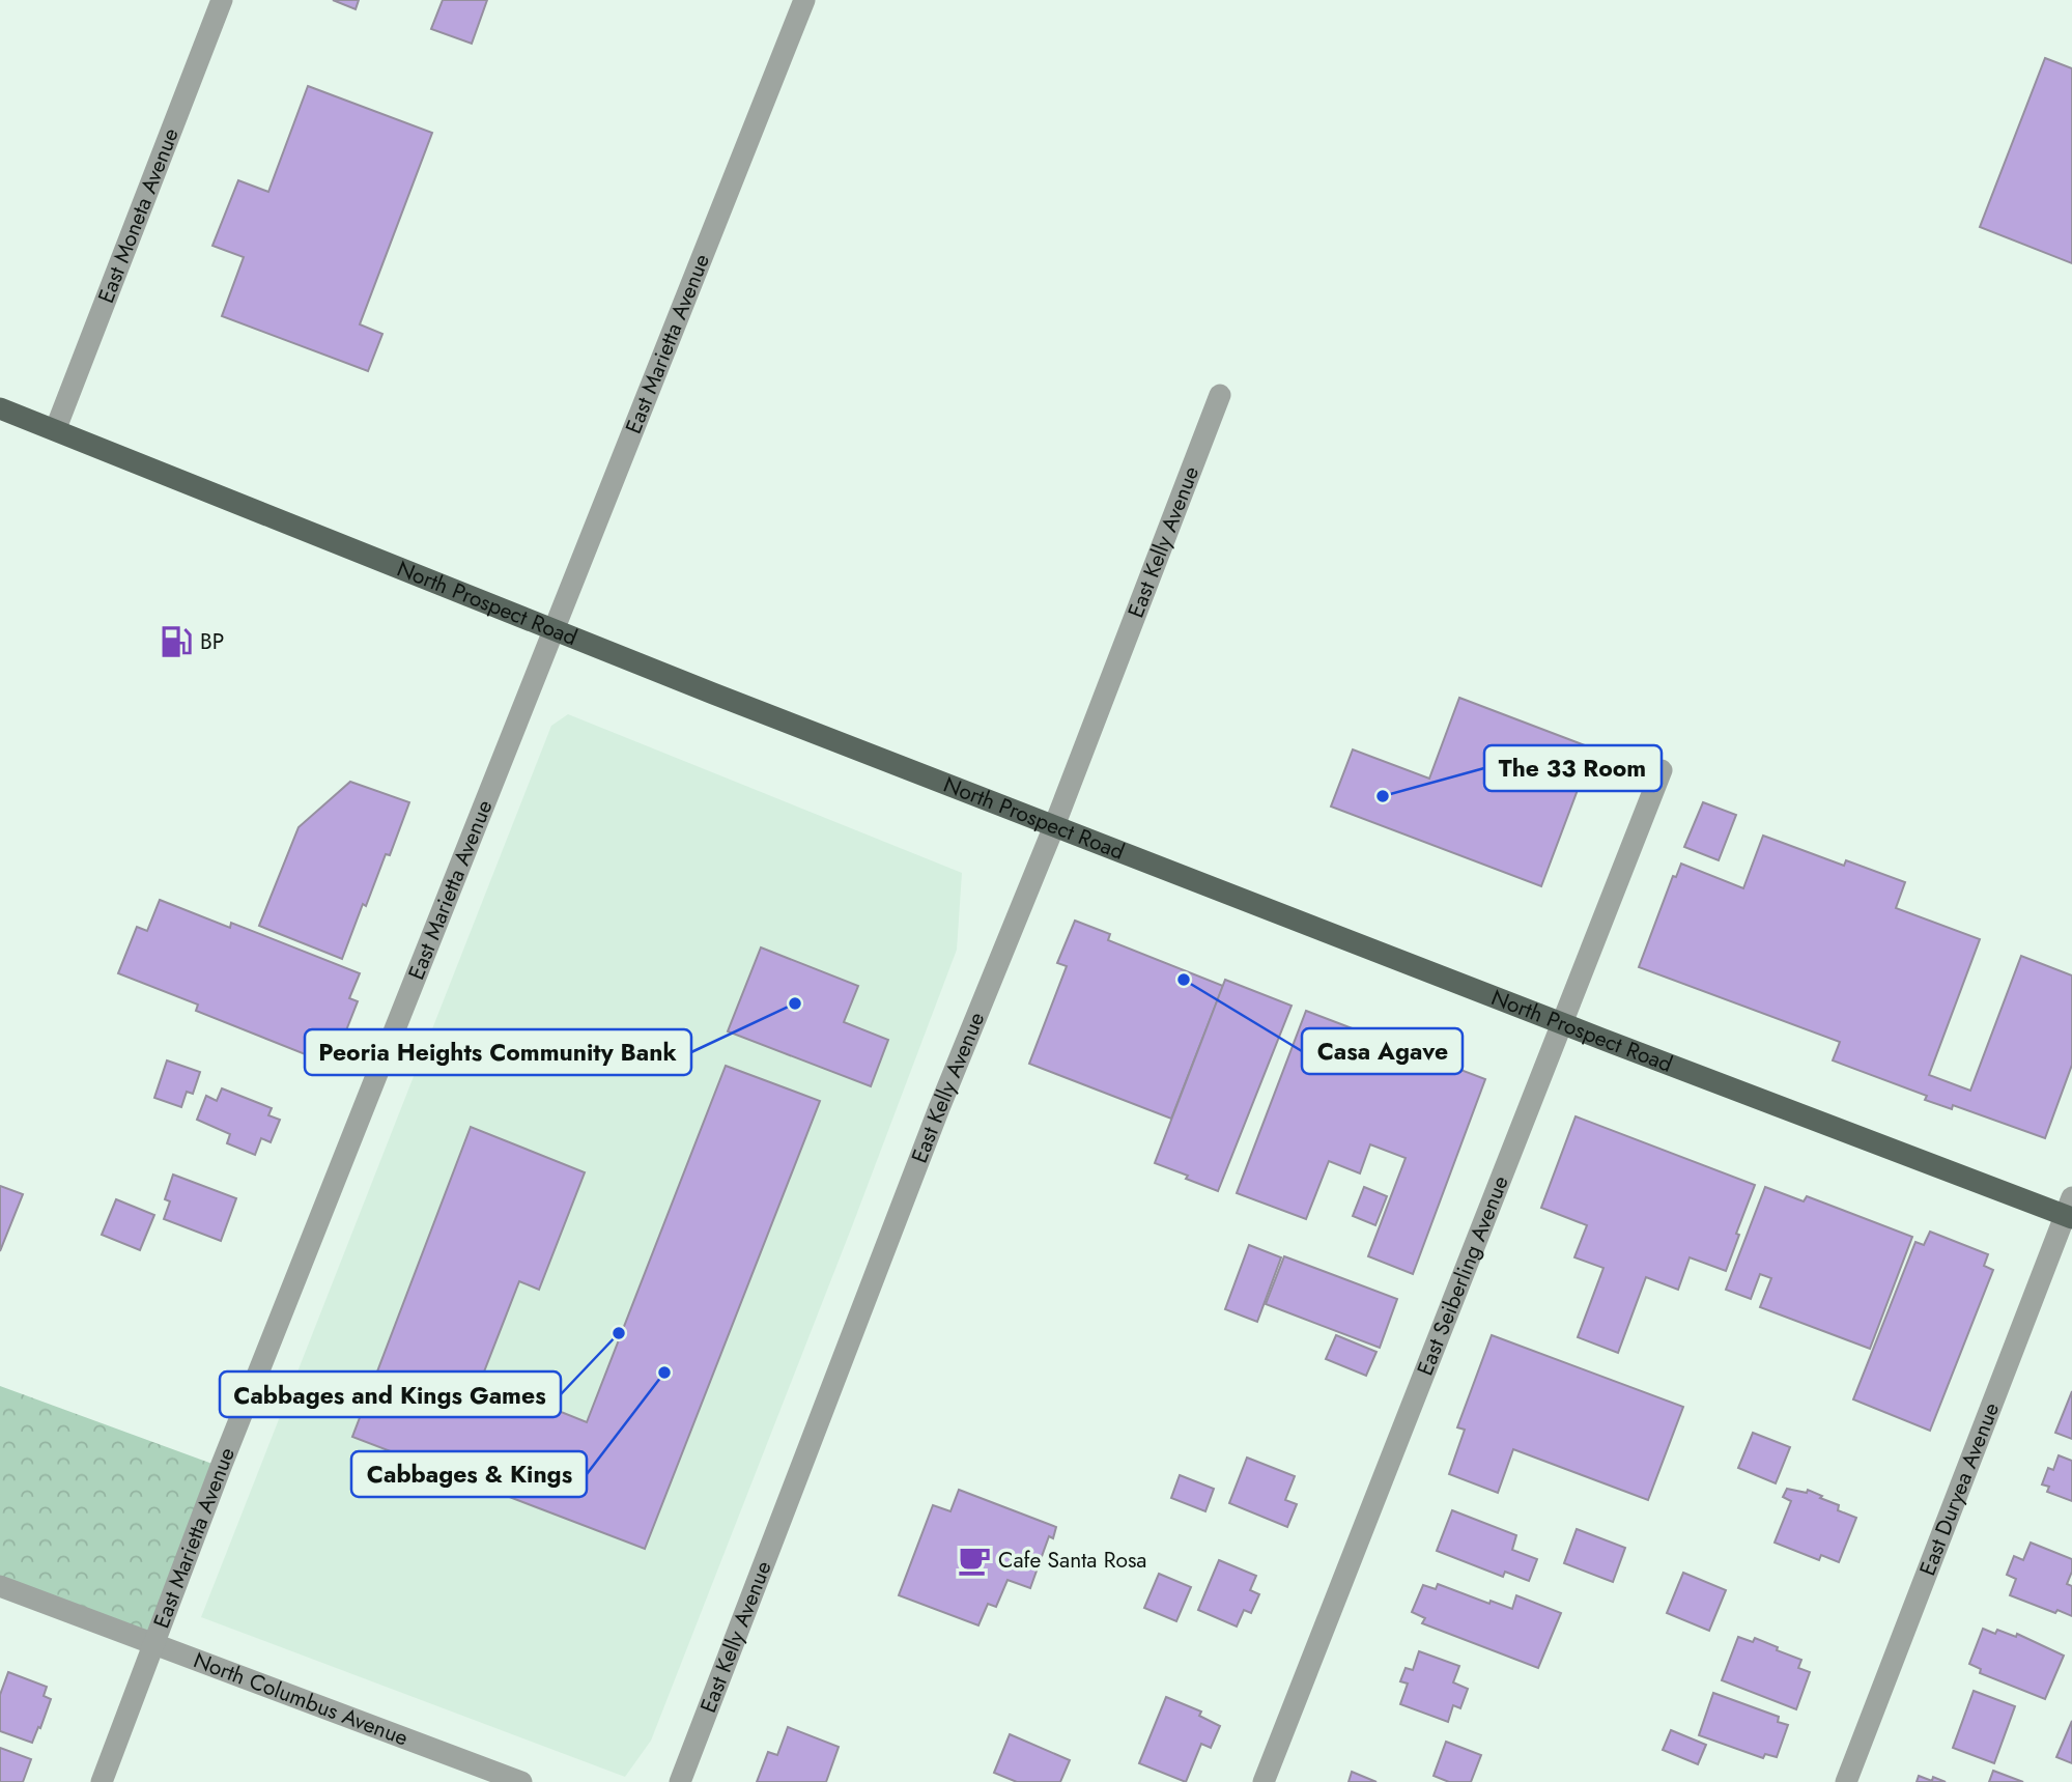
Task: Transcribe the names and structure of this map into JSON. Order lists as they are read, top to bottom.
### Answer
{
  "streets": {
    "main road": ["North Prospect Road"],
    "street": [
      "East Moneta Avenue",
      "East Marietta Avenue",
      "East Kelly Avenue",
      "East Seiberling Avenue",
      "East Duryea Avenue",
      "North Columbus Avenue"
    ]
  },
  "crossings": [
    ["East Moneta Avenue", "North Prospect Road"],
    ["East Marietta Avenue", "North Prospect Road"],
    ["East Marietta Avenue", "North Columbus Avenue"],
    ["East Kelly Avenue", "North Prospect Road"],
    ["North Prospect Road", "East Seiberling Avenue"],
    ["North Prospect Road", "East Duryea Avenue"]
  ],
  "places": {
    "fuel station": ["BP"],
    "other": [
      "The 33 Room",
      "Casa Agave",
      "Peoria Heights Community Bank",
      "Cabbages and Kings Games",
      "Cabbages & Kings"
    ],
    "cafe": ["Cafe Santa Rosa"]
  }
}
